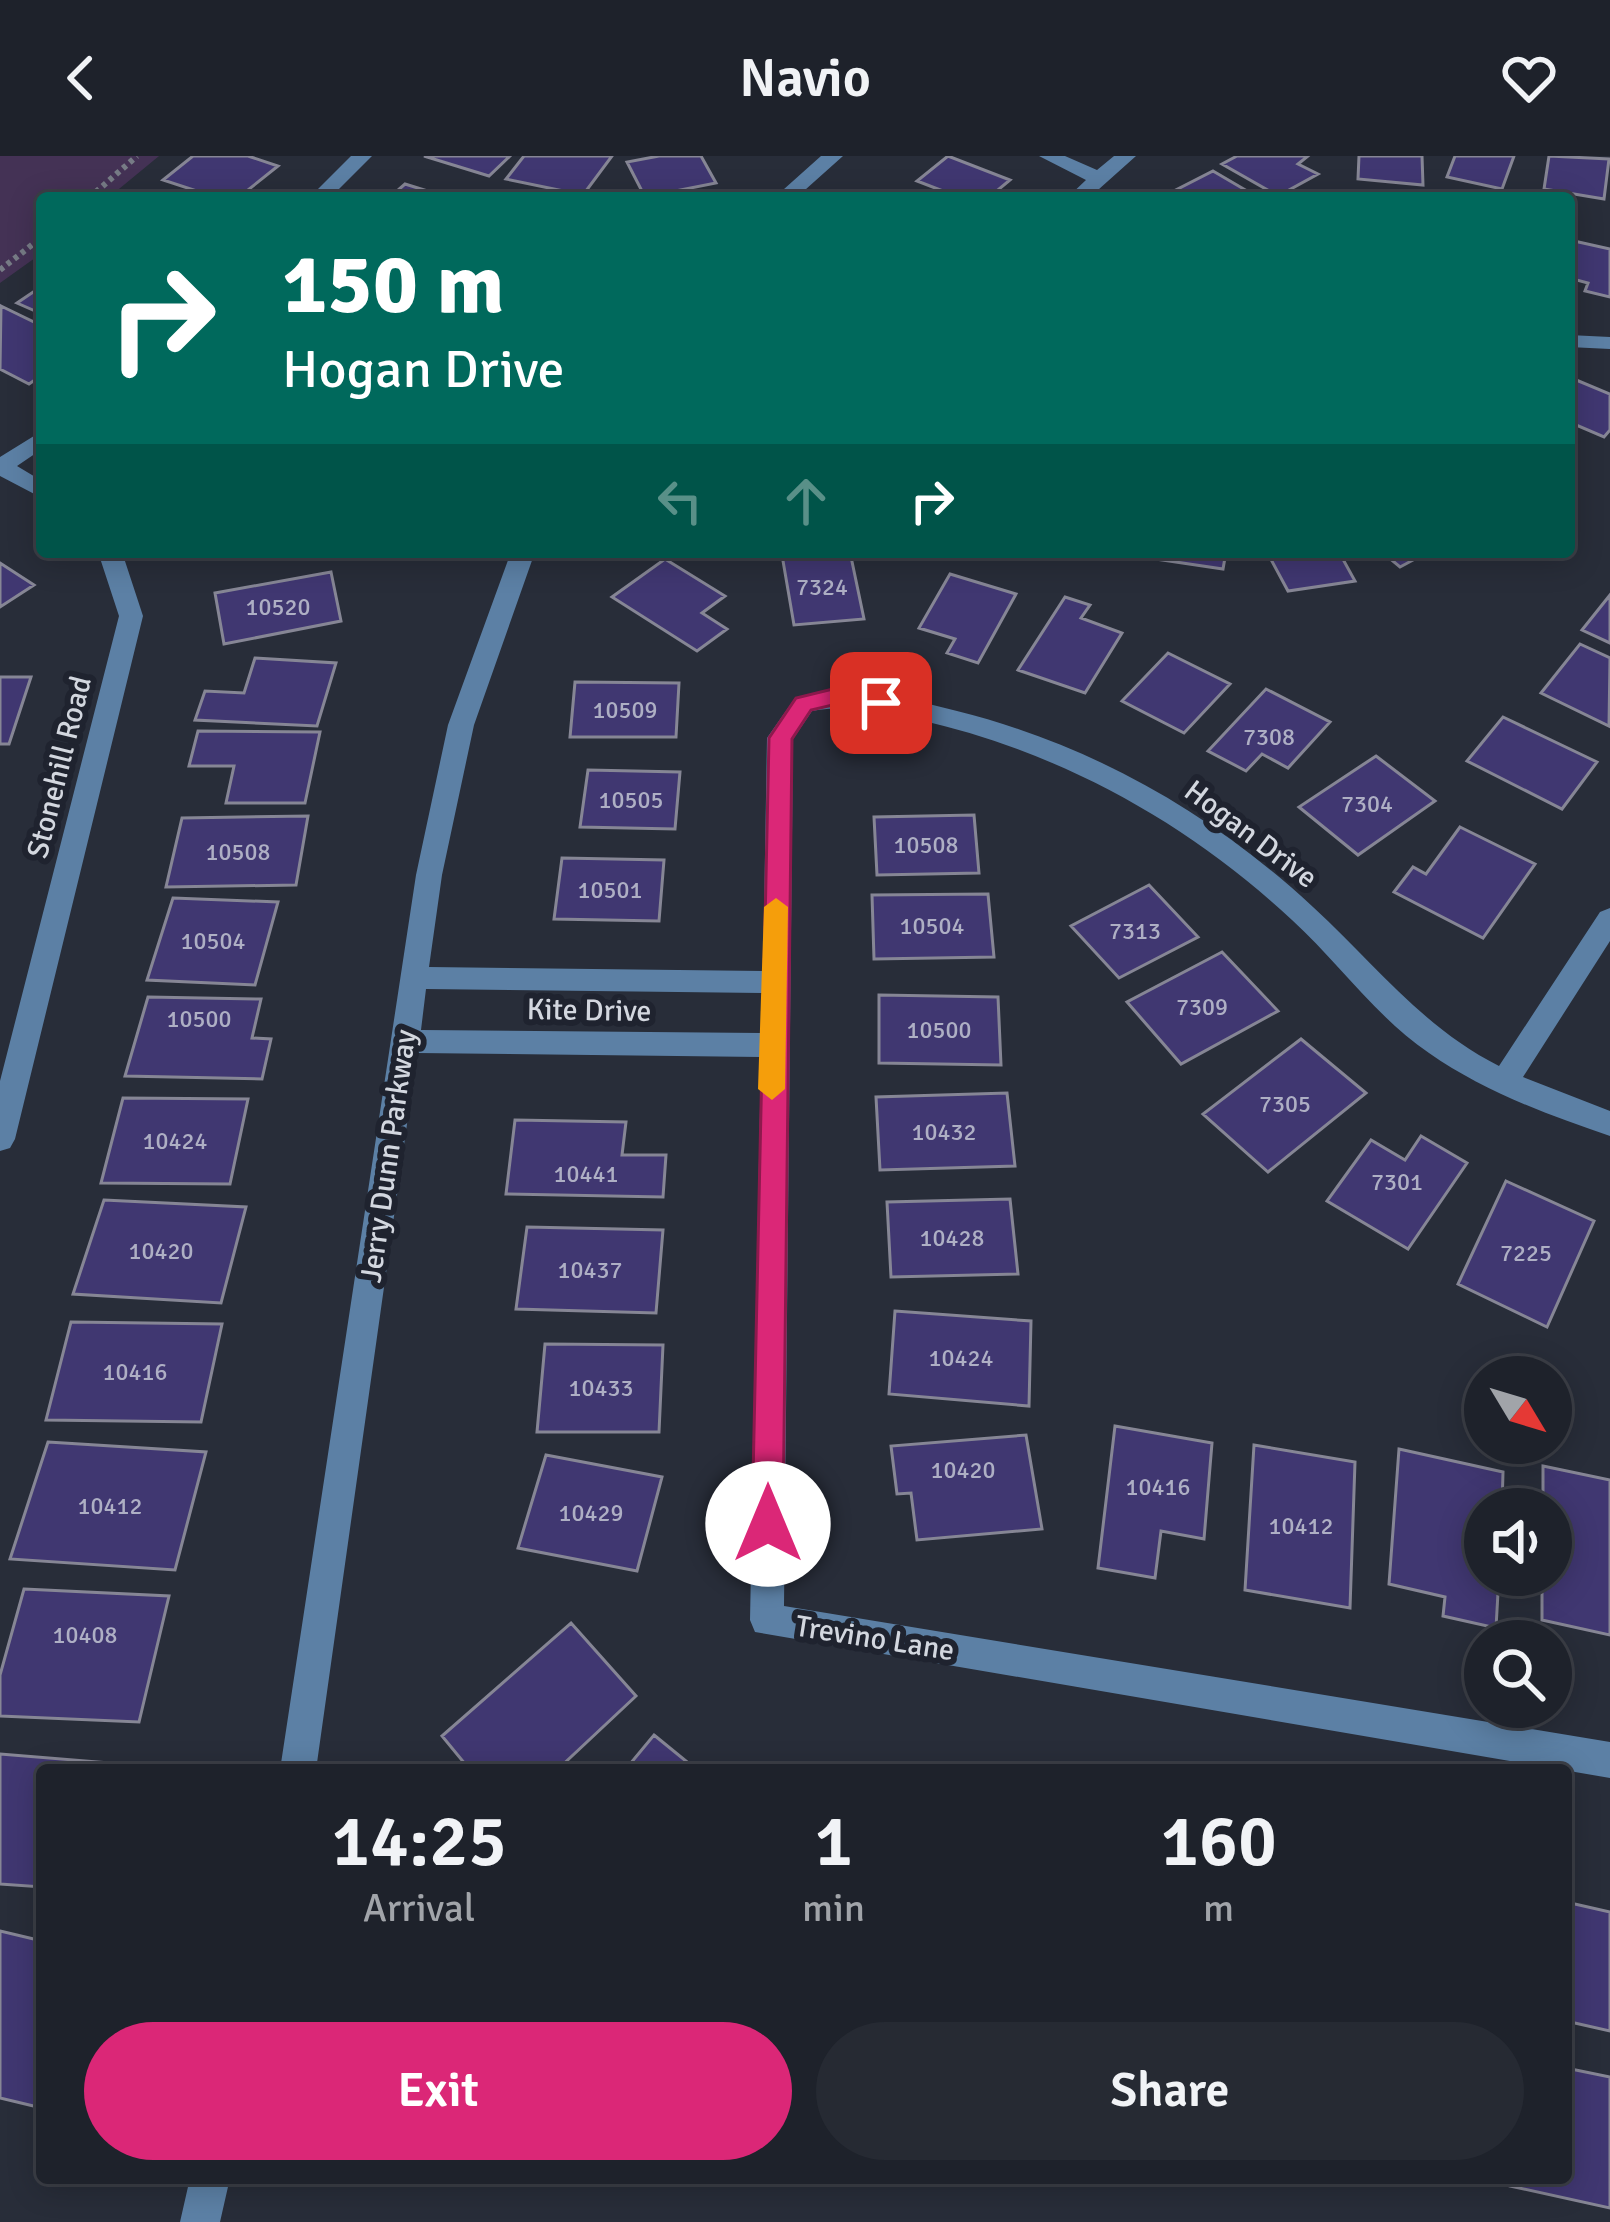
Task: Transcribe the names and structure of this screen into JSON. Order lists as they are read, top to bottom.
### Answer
{
  "streets": {
    "street": [
      "Stonehill Road",
      "Hogan Drive",
      "Kite Drive",
      "Jerry Dunn Parkway",
      "Trevino Lane"
    ]
  },
  "crossings": [
    ["Hogan Drive", "Trevino Lane"],
    ["Kite Drive", "Jerry Dunn Parkway"],
    ["Kite Drive", "Trevino Lane"]
  ],
  "house_numbers": [
    "7324",
    "10520",
    "10509",
    "7308",
    "10505",
    "7304",
    "10508",
    "10508",
    "10501",
    "10504",
    "7313",
    "10504",
    "7309",
    "10500",
    "10500",
    "7305",
    "10432",
    "10424",
    "10441",
    "7301",
    "10428",
    "10420",
    "7225",
    "10437",
    "10424",
    "10416",
    "10433",
    "10420",
    "10416",
    "10412",
    "10429",
    "10412",
    "10408"
  ],
  "north": "bottom right",
  "page": {
    "header": "Navio",
    "turn": ["150 m", "Hogan Drive"],
    "eta": [
      "14:25",
      "Arrival",
      "1",
      "min",
      "160",
      "m"
    ],
    "buttons": ["Exit", "Share"]
  }
}
